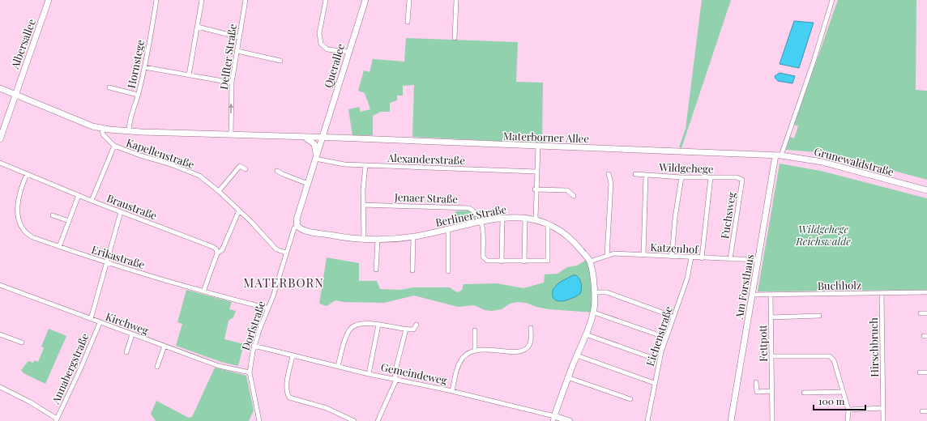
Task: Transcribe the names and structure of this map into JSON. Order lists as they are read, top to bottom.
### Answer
{
  "streets": {
    "street": [
      "Albersallee",
      "Delfter Straße",
      "Hornstege",
      "Querallee",
      "Materborner Allee",
      "Kapellenstraße",
      "Alexanderstraße",
      "Grunewaldstraße",
      "Wildgehege",
      "Jenaer Straße",
      "Braustraße",
      "Berliner Straße",
      "Fuchsweg",
      "Katzenhof",
      "Erikastraße",
      "Buchholz",
      "Am Forsthaus",
      "Kirchweg",
      "Dorfstraße",
      "Eichenstraße",
      "Fettpott",
      "Hirschbruch",
      "Annabergstraße",
      "Gemeindeweg"
    ]
  },
  "crossings": [
    ["Albersallee", "Materborner Allee"],
    ["Delfter Straße", "Materborner Allee"],
    ["Hornstege", "Materborner Allee"],
    ["Querallee", "Materborner Allee"],
    ["Querallee", "Dorfstraße"],
    ["Materborner Allee", "Kapellenstraße"],
    ["Materborner Allee", "Grunewaldstraße"],
    ["Materborner Allee", "Am Forsthaus"],
    ["Materborner Allee", "Dorfstraße"],
    ["Kapellenstraße", "Dorfstraße"],
    ["Alexanderstraße", "Dorfstraße"],
    ["Grunewaldstraße", "Am Forsthaus"],
    ["Wildgehege", "Fuchsweg"],
    ["Jenaer Straße", "Berliner Straße"],
    ["Braustraße", "Erikastraße"],
    ["Berliner Straße", "Katzenhof"],
    ["Berliner Straße", "Dorfstraße"],
    ["Berliner Straße", "Gemeindeweg"],
    ["Fuchsweg", "Katzenhof"],
    ["Katzenhof", "Am Forsthaus"],
    ["Katzenhof", "Eichenstraße"],
    ["Erikastraße", "Dorfstraße"],
    ["Buchholz", "Am Forsthaus"],
    ["Buchholz", "Fettpott"],
    ["Buchholz", "Hirschbruch"],
    ["Kirchweg", "Dorfstraße"],
    ["Kirchweg", "Annabergstraße"],
    ["Dorfstraße", "Gemeindeweg"]
  ],
  "one_way": ["Delfter Straße"],
  "districts": ["MATERBORN"],
  "parks": ["Wildgehege Reichswalde"],
  "scale_bar": "100 m"
}
